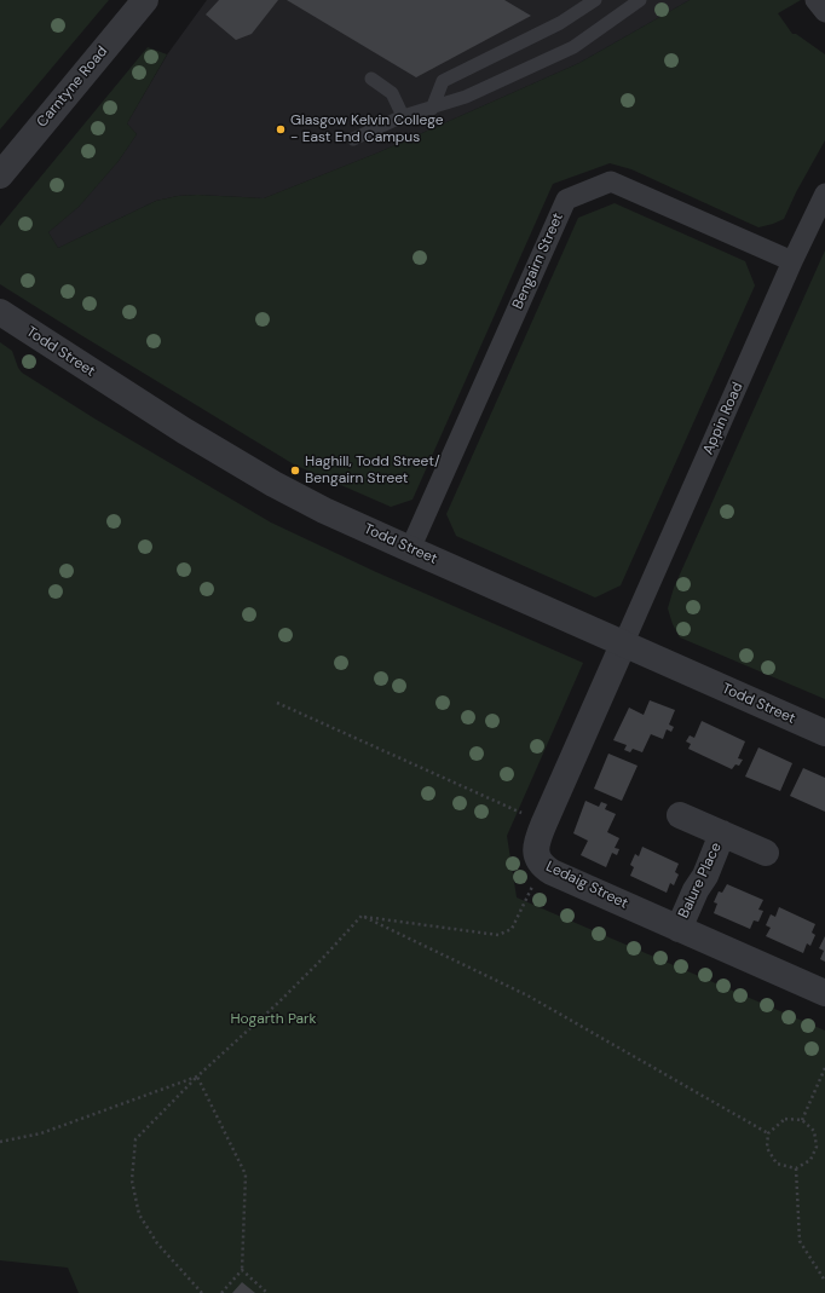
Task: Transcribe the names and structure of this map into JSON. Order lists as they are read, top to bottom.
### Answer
{
  "streets": {
    "street": [
      "Carntyne Road",
      "Bengairn Street",
      "Todd Street",
      "Appin Road",
      "Balure Place",
      "Ledaig Street"
    ]
  },
  "crossings": [
    ["Bengairn Street", "Todd Street"],
    ["Bengairn Street", "Appin Road"],
    ["Todd Street", "Appin Road"],
    ["Todd Street", "Ledaig Street"],
    ["Appin Road", "Ledaig Street"],
    ["Balure Place", "Ledaig Street"]
  ],
  "parks": ["Hogarth Park"],
  "places": ["Glasgow Kelvin College - East End Campus", "Haghill, Todd Street/ Bengairn Street"]
}
